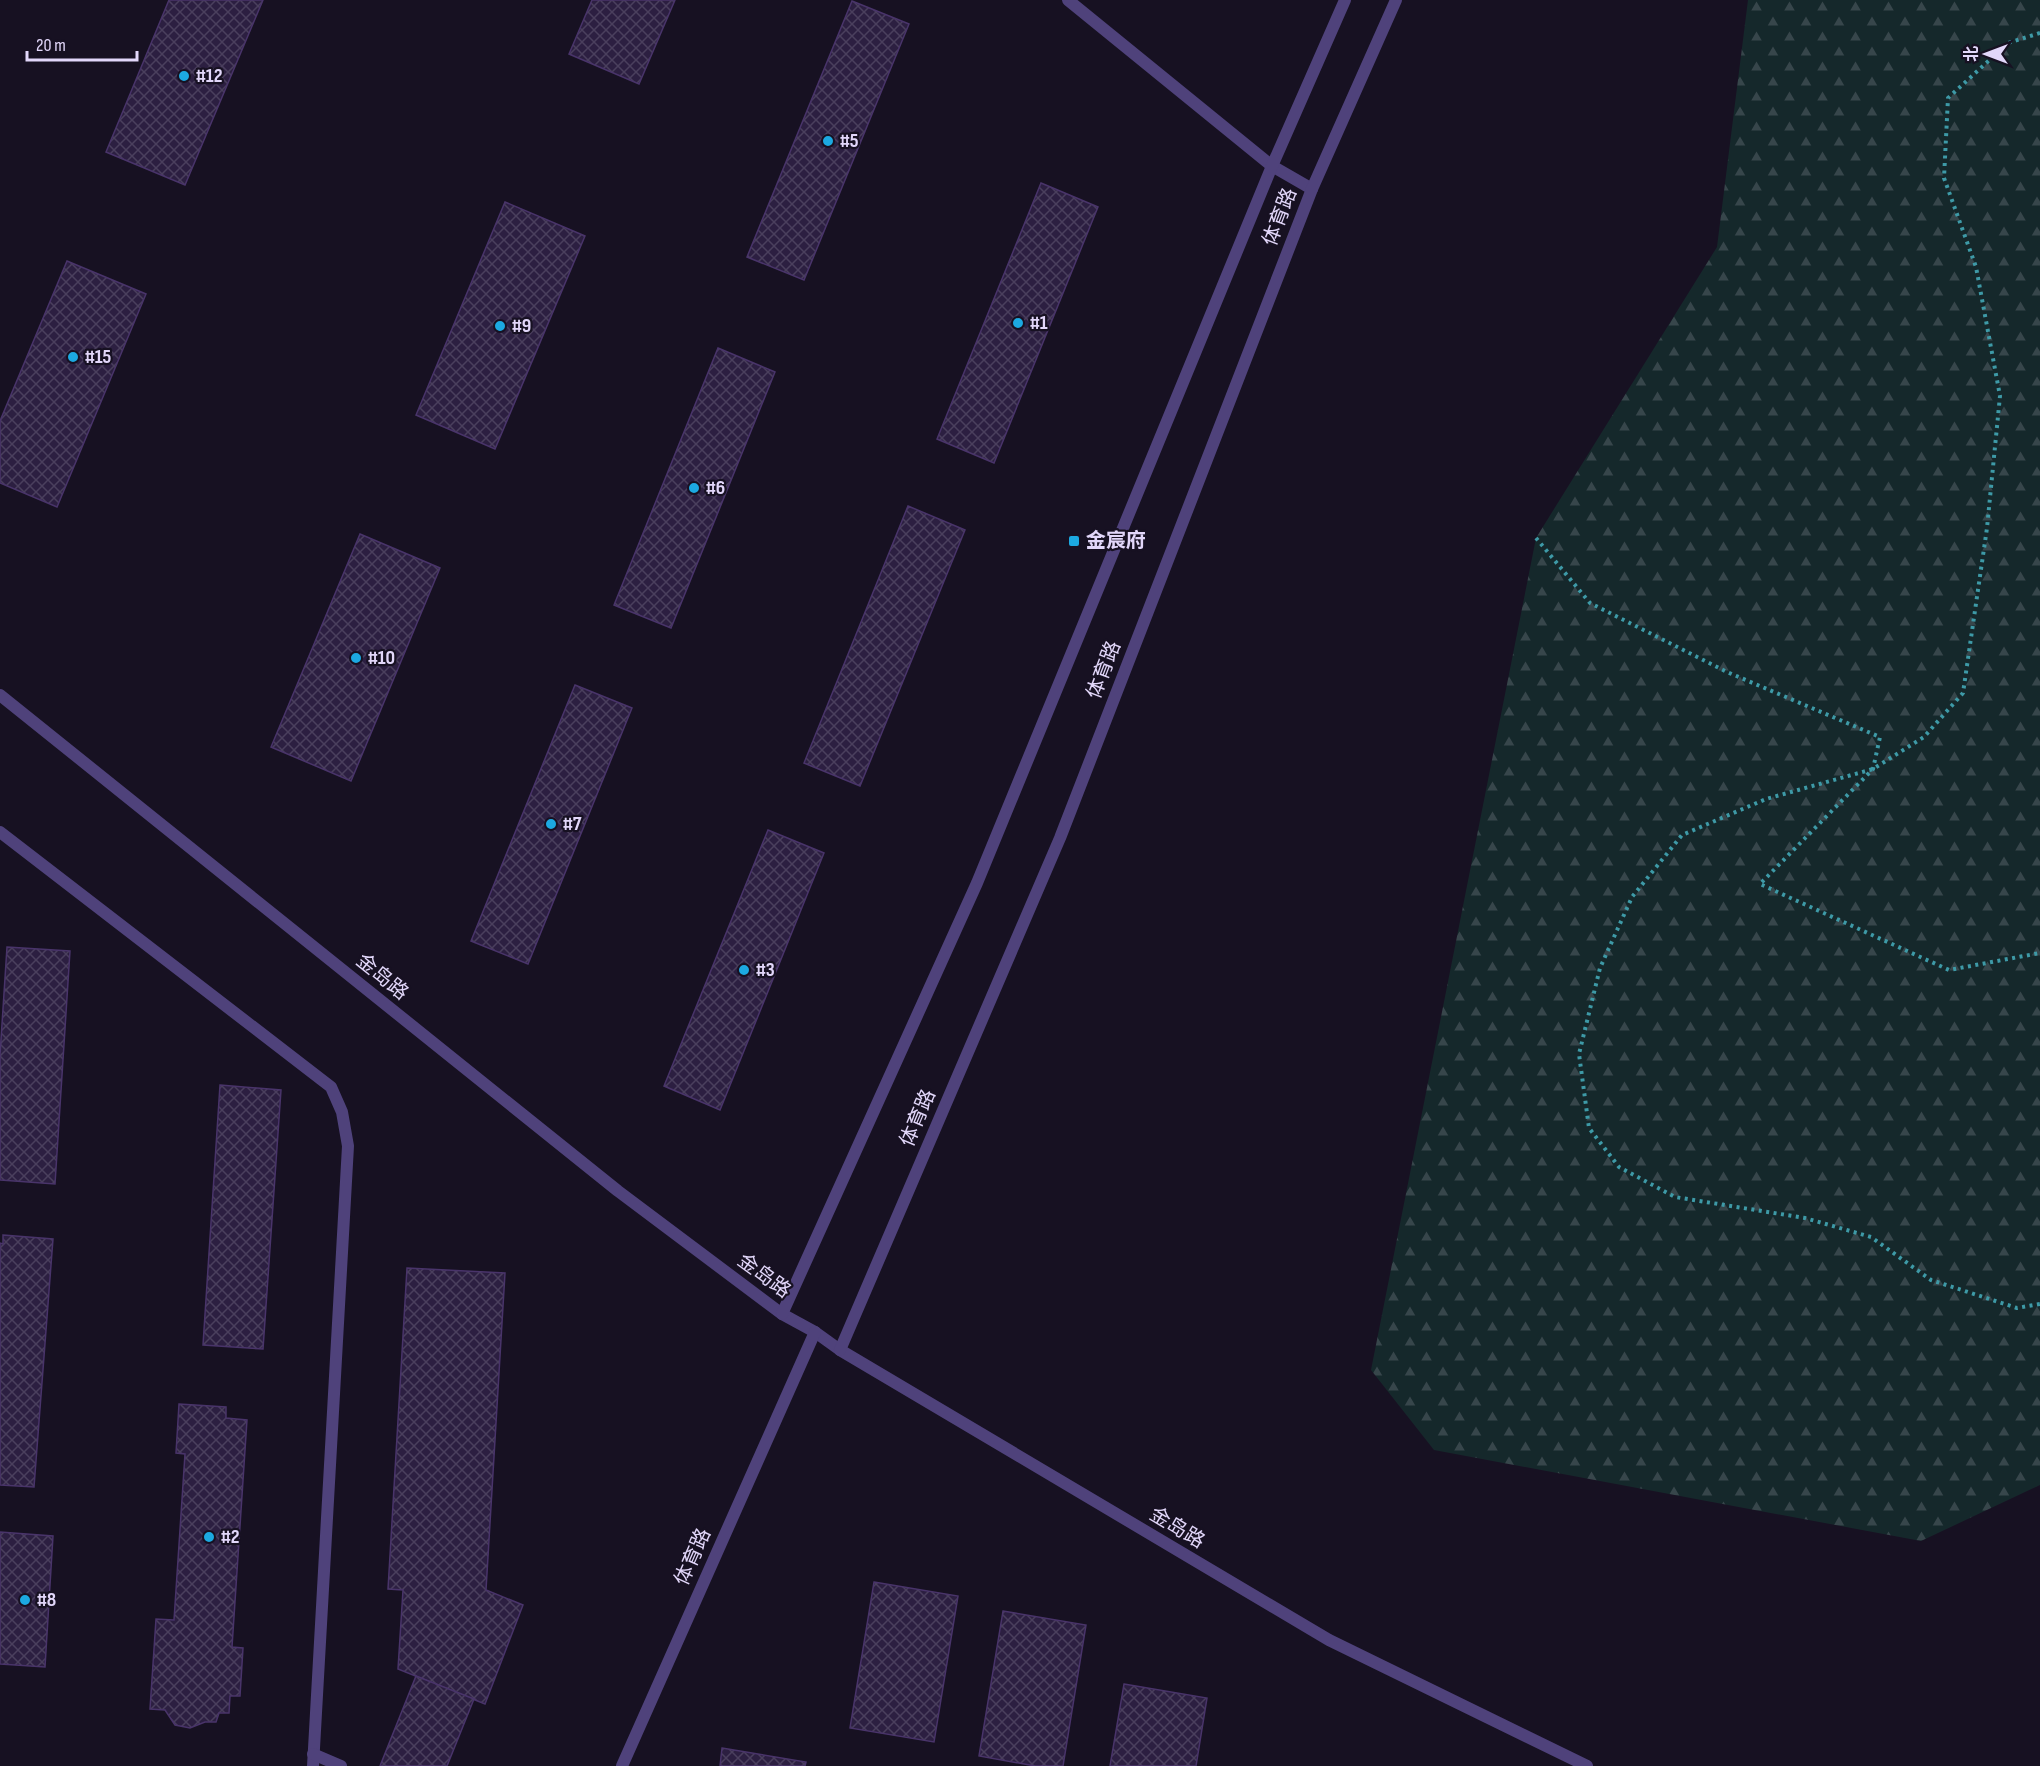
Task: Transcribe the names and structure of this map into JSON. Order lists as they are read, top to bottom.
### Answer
{
  "streets": {
    "street": ["体育路", "金岛路"]
  },
  "crossings": [
    ["体育路", "金岛路"]
  ],
  "places": {
    "other": [
      "#12",
      "#5",
      "#1",
      "#9",
      "#15",
      "#6",
      "#10",
      "#7",
      "#3",
      "#2",
      "#8"
    ],
    "transit": ["金宸府"]
  },
  "scale_bar": "20 m",
  "north": "left"
}
